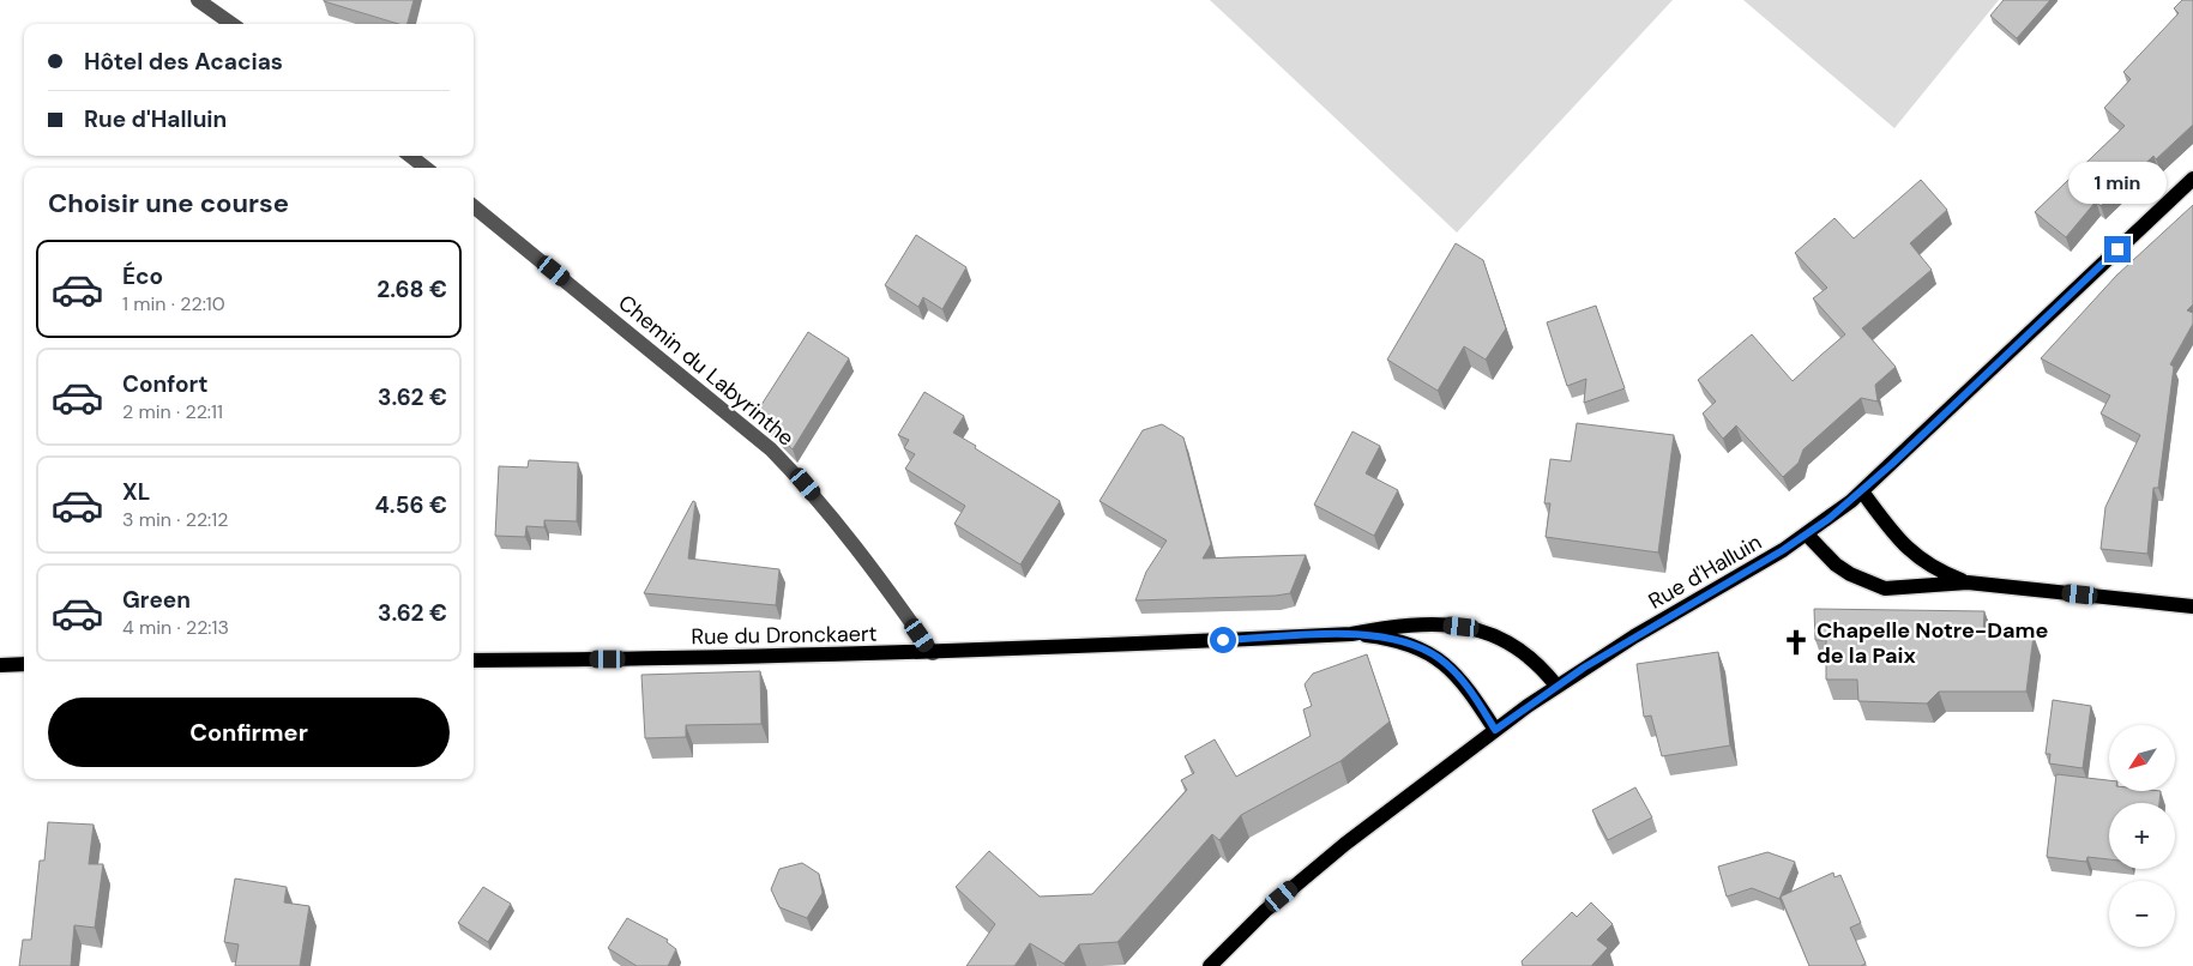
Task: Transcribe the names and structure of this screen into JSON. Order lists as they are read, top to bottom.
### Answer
{
  "streets": {
    "main road": ["Rue d'Halluin", "Rue du Dronckaert"],
    "street": ["Chemin du Labyrinthe"]
  },
  "crossings": [
    ["Chemin du Labyrinthe", "Rue du Dronckaert"],
    ["Rue d'Halluin", "Rue du Dronckaert"]
  ],
  "places": {
    "church": ["Chapelle Notre-Dame de la Paix"]
  },
  "north": "bottom left",
  "page": {
    "banner": ["Hôtel des Acacias", "Rue d'Halluin"],
    "bubble": "1 min",
    "heading": "Choisir une course",
    "list": [
      {
        "name": "Éco",
        "note": "1 min · 22:10",
        "value": "2.68 €"
      },
      {
        "name": "Confort",
        "note": "2 min · 22:11",
        "value": "3.62 €"
      },
      {
        "name": "XL",
        "note": "3 min · 22:12",
        "value": "4.56 €"
      },
      {
        "name": "Green",
        "note": "4 min · 22:13",
        "value": "3.62 €"
      }
    ],
    "buttons": "Confirmer",
    "map_buttons": ["+", "−"]
  }
}
